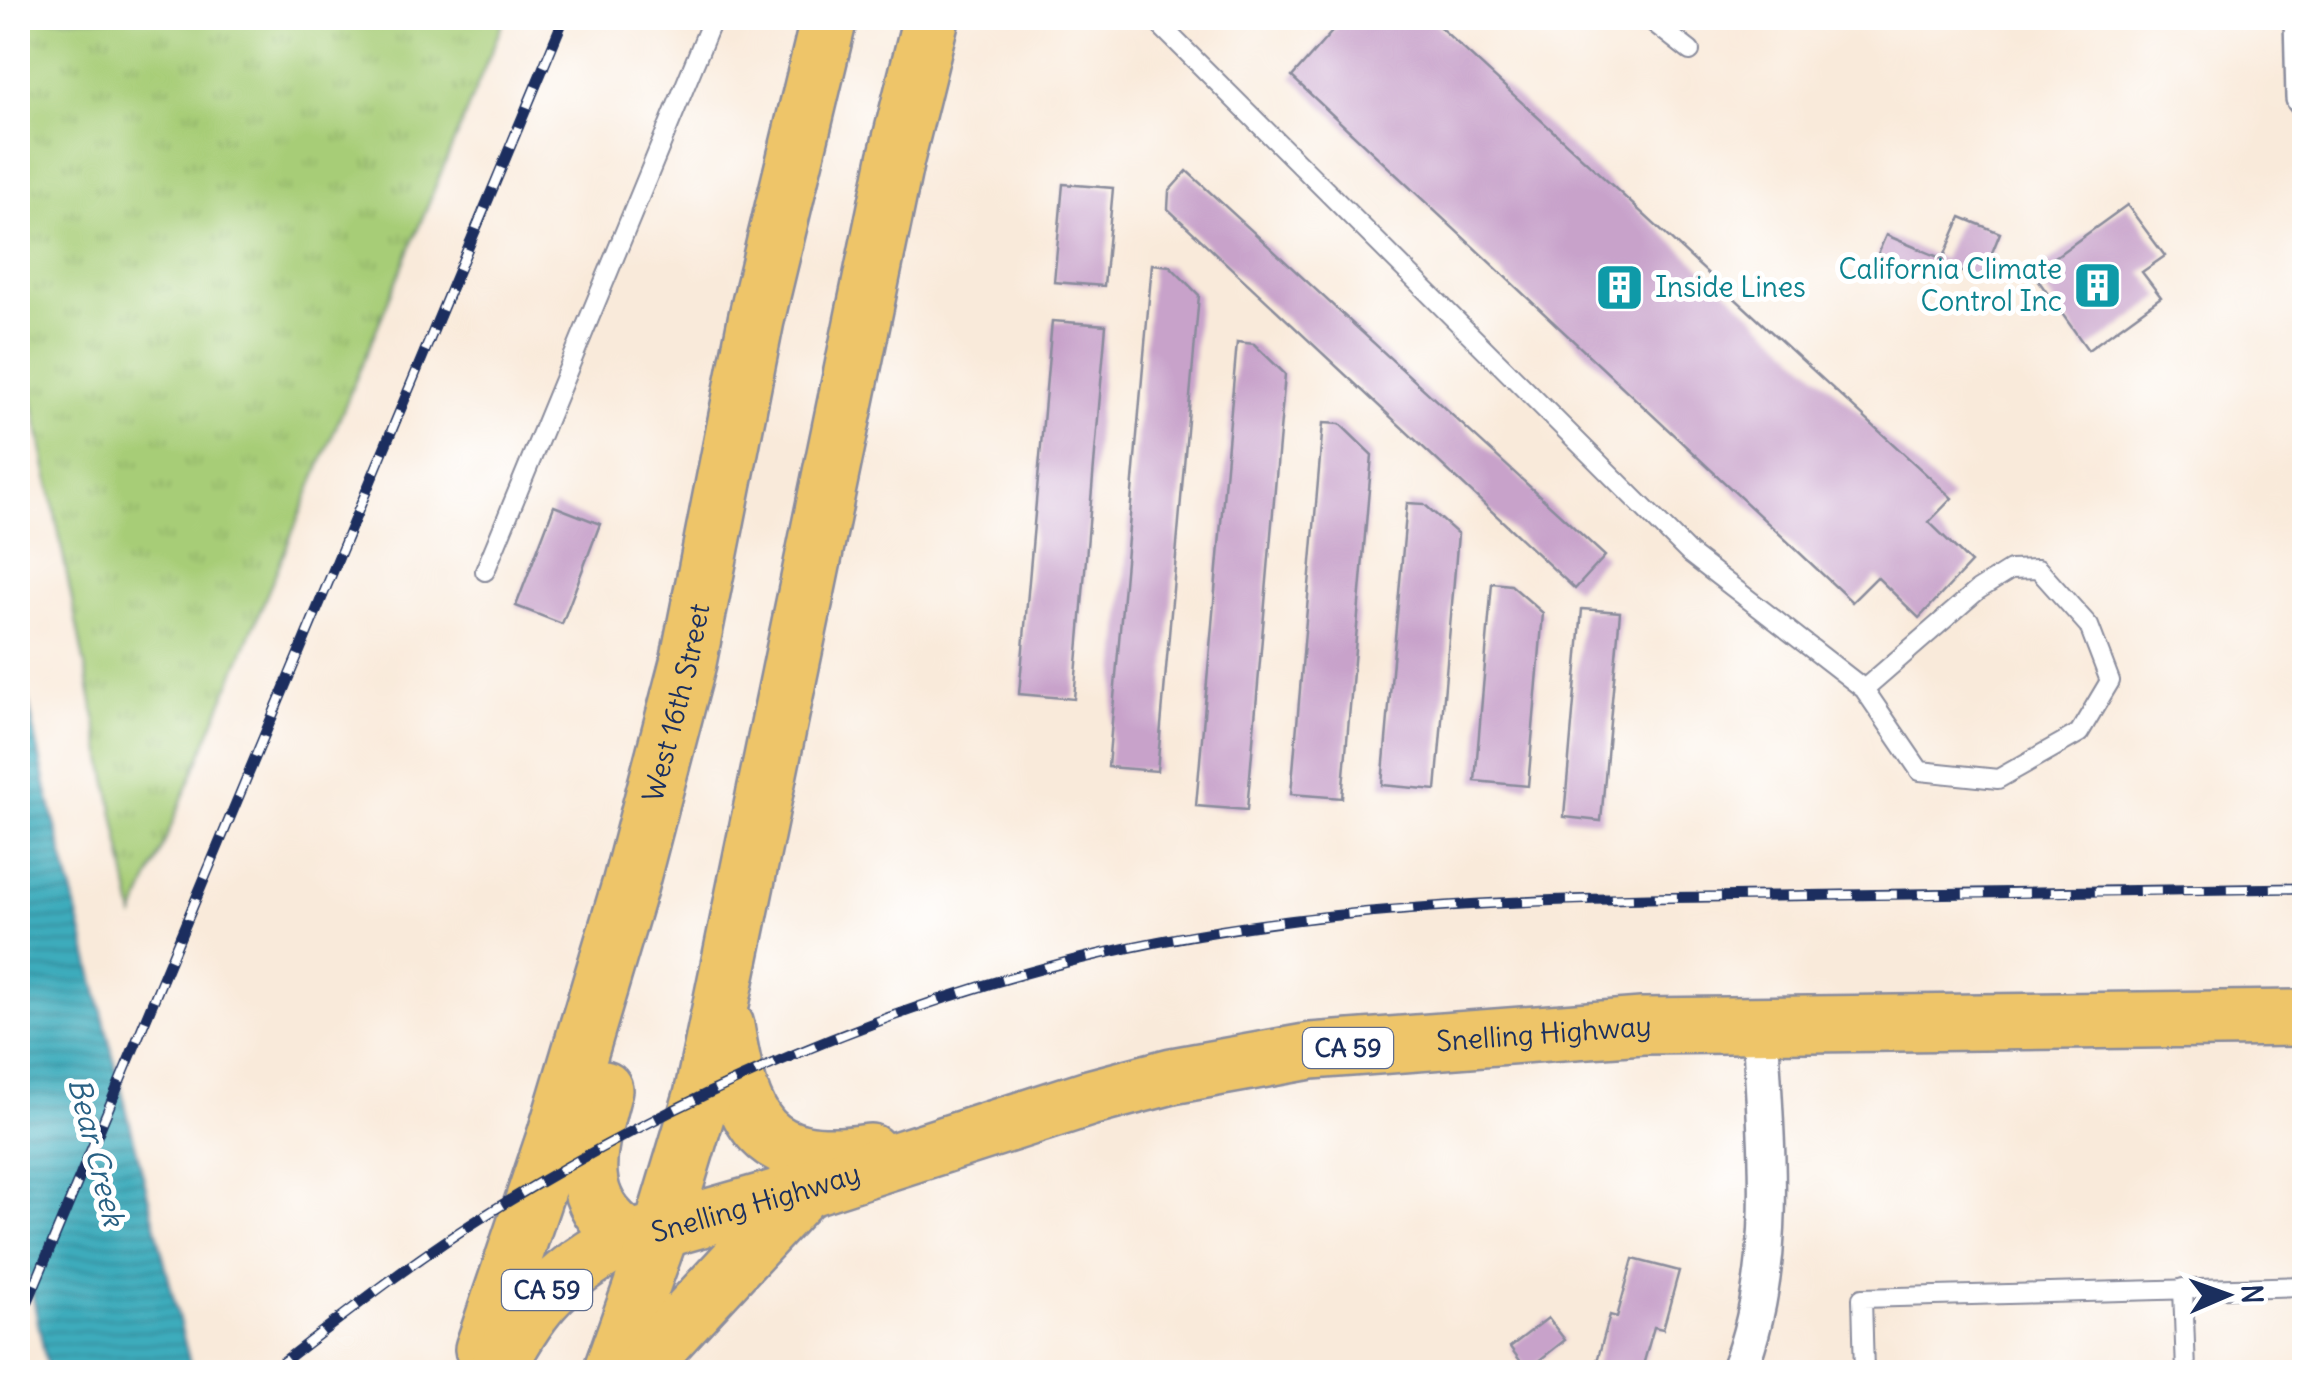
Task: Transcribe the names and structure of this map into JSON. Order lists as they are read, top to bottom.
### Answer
{
  "streets": {
    "main road": ["West 16th Street", "Snelling Highway", "CA 59"]
  },
  "crossings": [
    ["Snelling Highway", "CA 59"]
  ],
  "water": ["Bear Creek"],
  "places": {
    "building": ["California Climate Control Inc", "Inside Lines"]
  },
  "north": "right"
}
